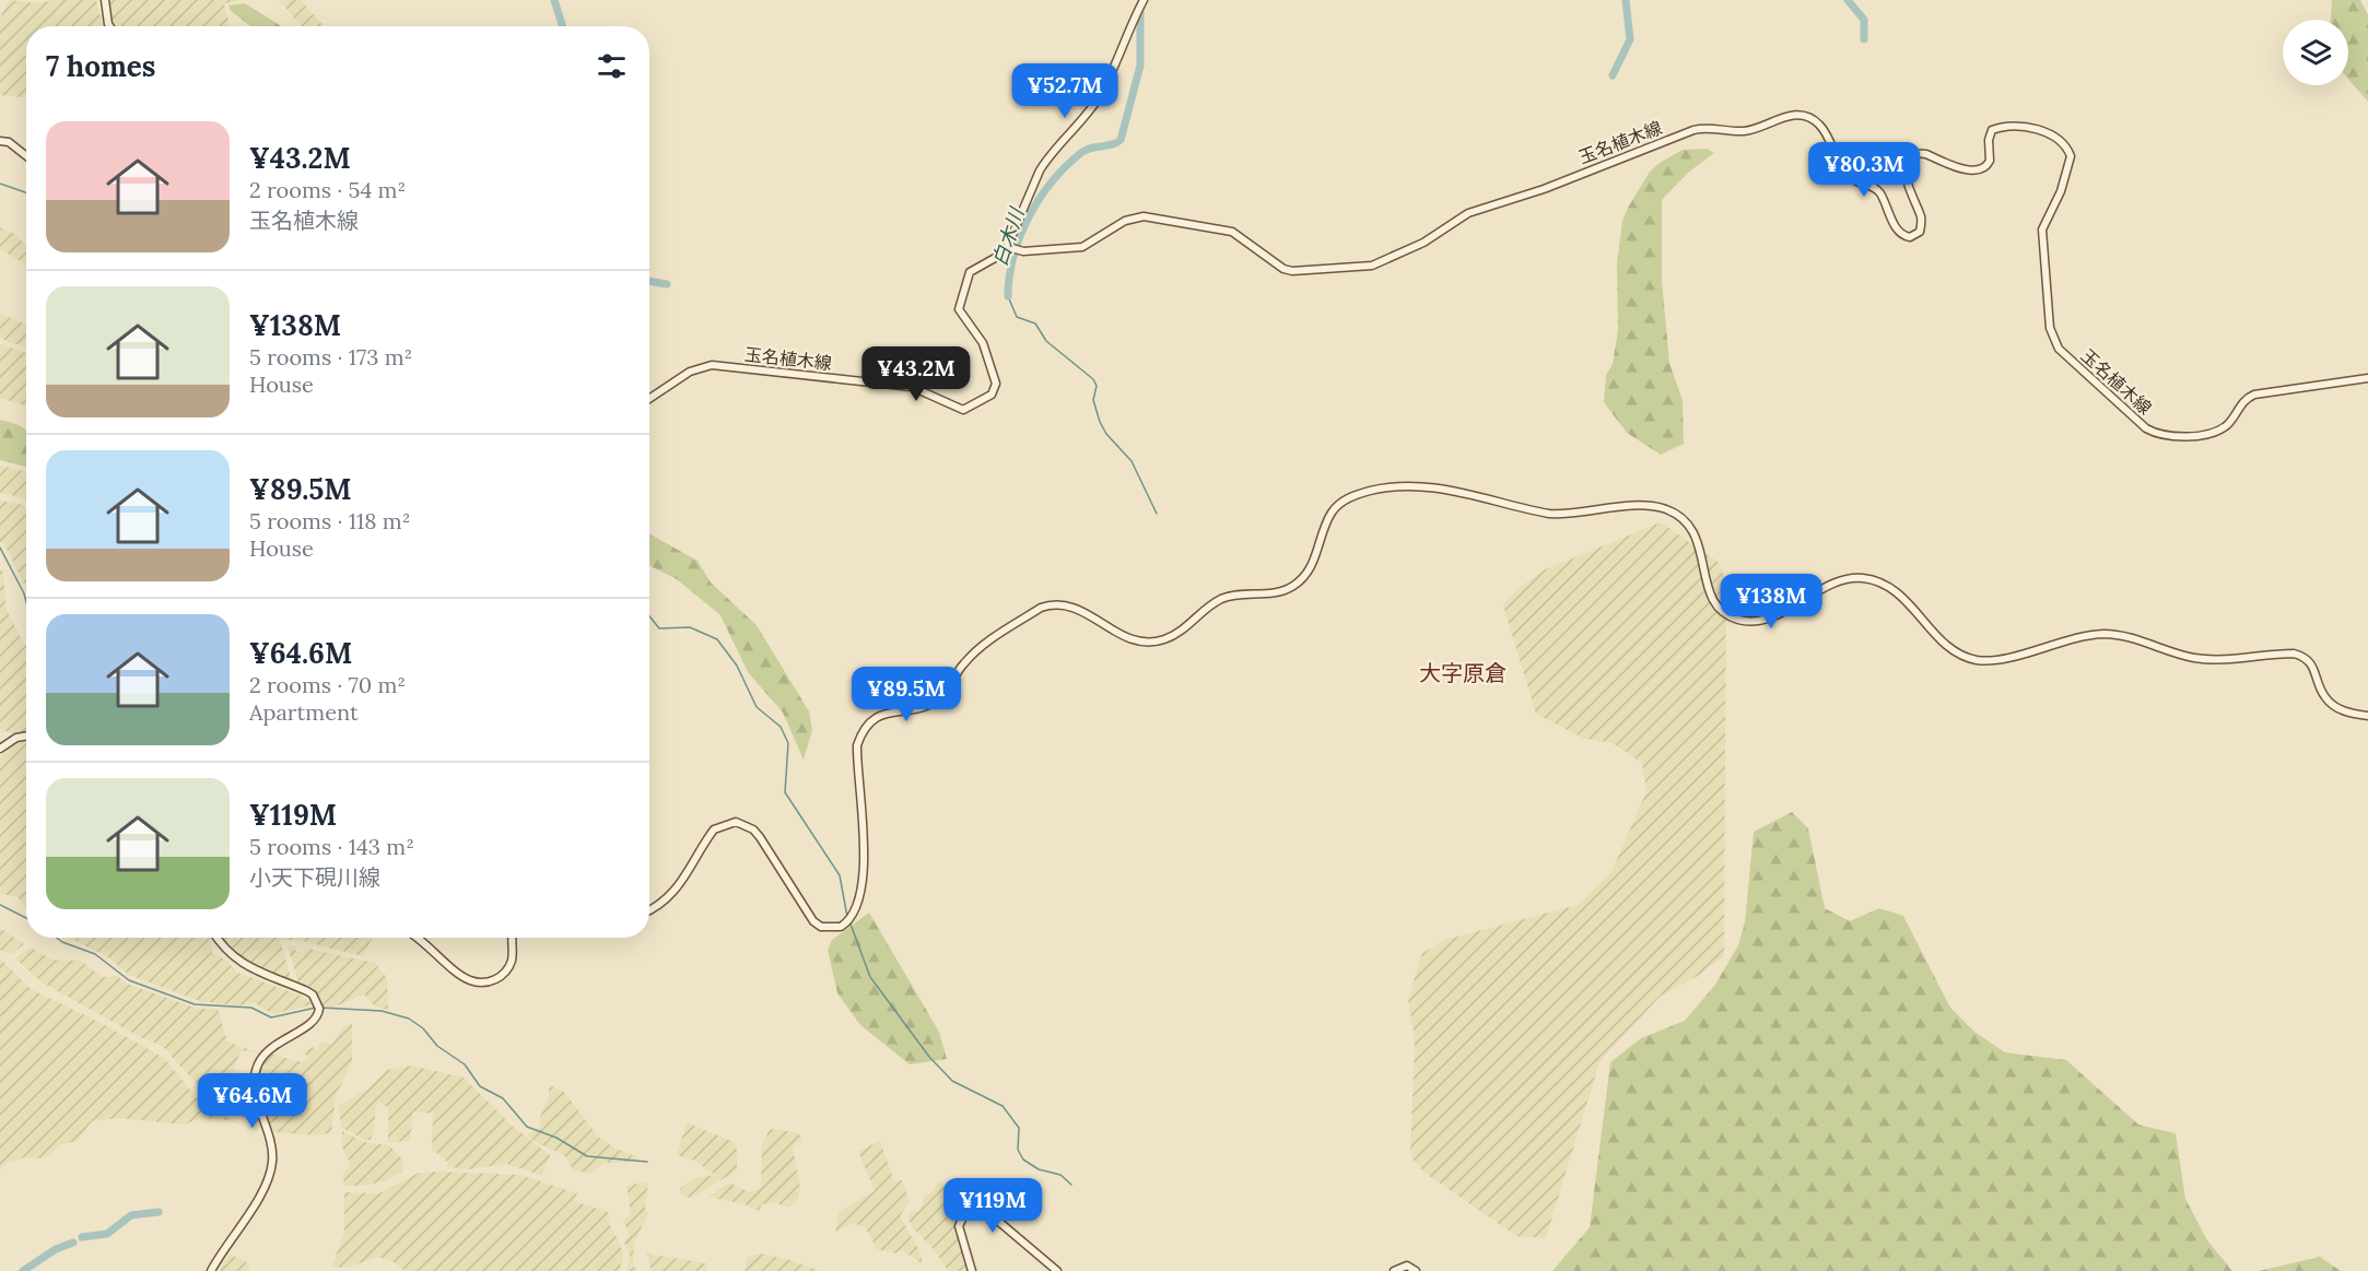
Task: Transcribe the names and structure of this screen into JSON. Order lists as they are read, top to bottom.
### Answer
{
  "streets": {
    "street": ["玉名植木線"]
  },
  "districts": ["大字原倉"],
  "water": ["白木川"],
  "page": {
    "heading": "7 homes",
    "price": [
      "¥52.7M",
      "¥80.3M",
      "¥43.2M",
      "¥138M",
      "¥89.5M",
      "¥64.6M",
      "¥119M"
    ],
    "list": [
      {
        "name": "¥43.2M",
        "note": "2 rooms · 54 m² · 玉名植木線"
      },
      {
        "name": "¥138M",
        "note": "5 rooms · 173 m² · House"
      },
      {
        "name": "¥89.5M",
        "note": "5 rooms · 118 m² · House"
      },
      {
        "name": "¥64.6M",
        "note": "2 rooms · 70 m² · Apartment"
      },
      {
        "name": "¥119M",
        "note": "5 rooms · 143 m² · 小天下硯川線"
      }
    ]
  }
}
